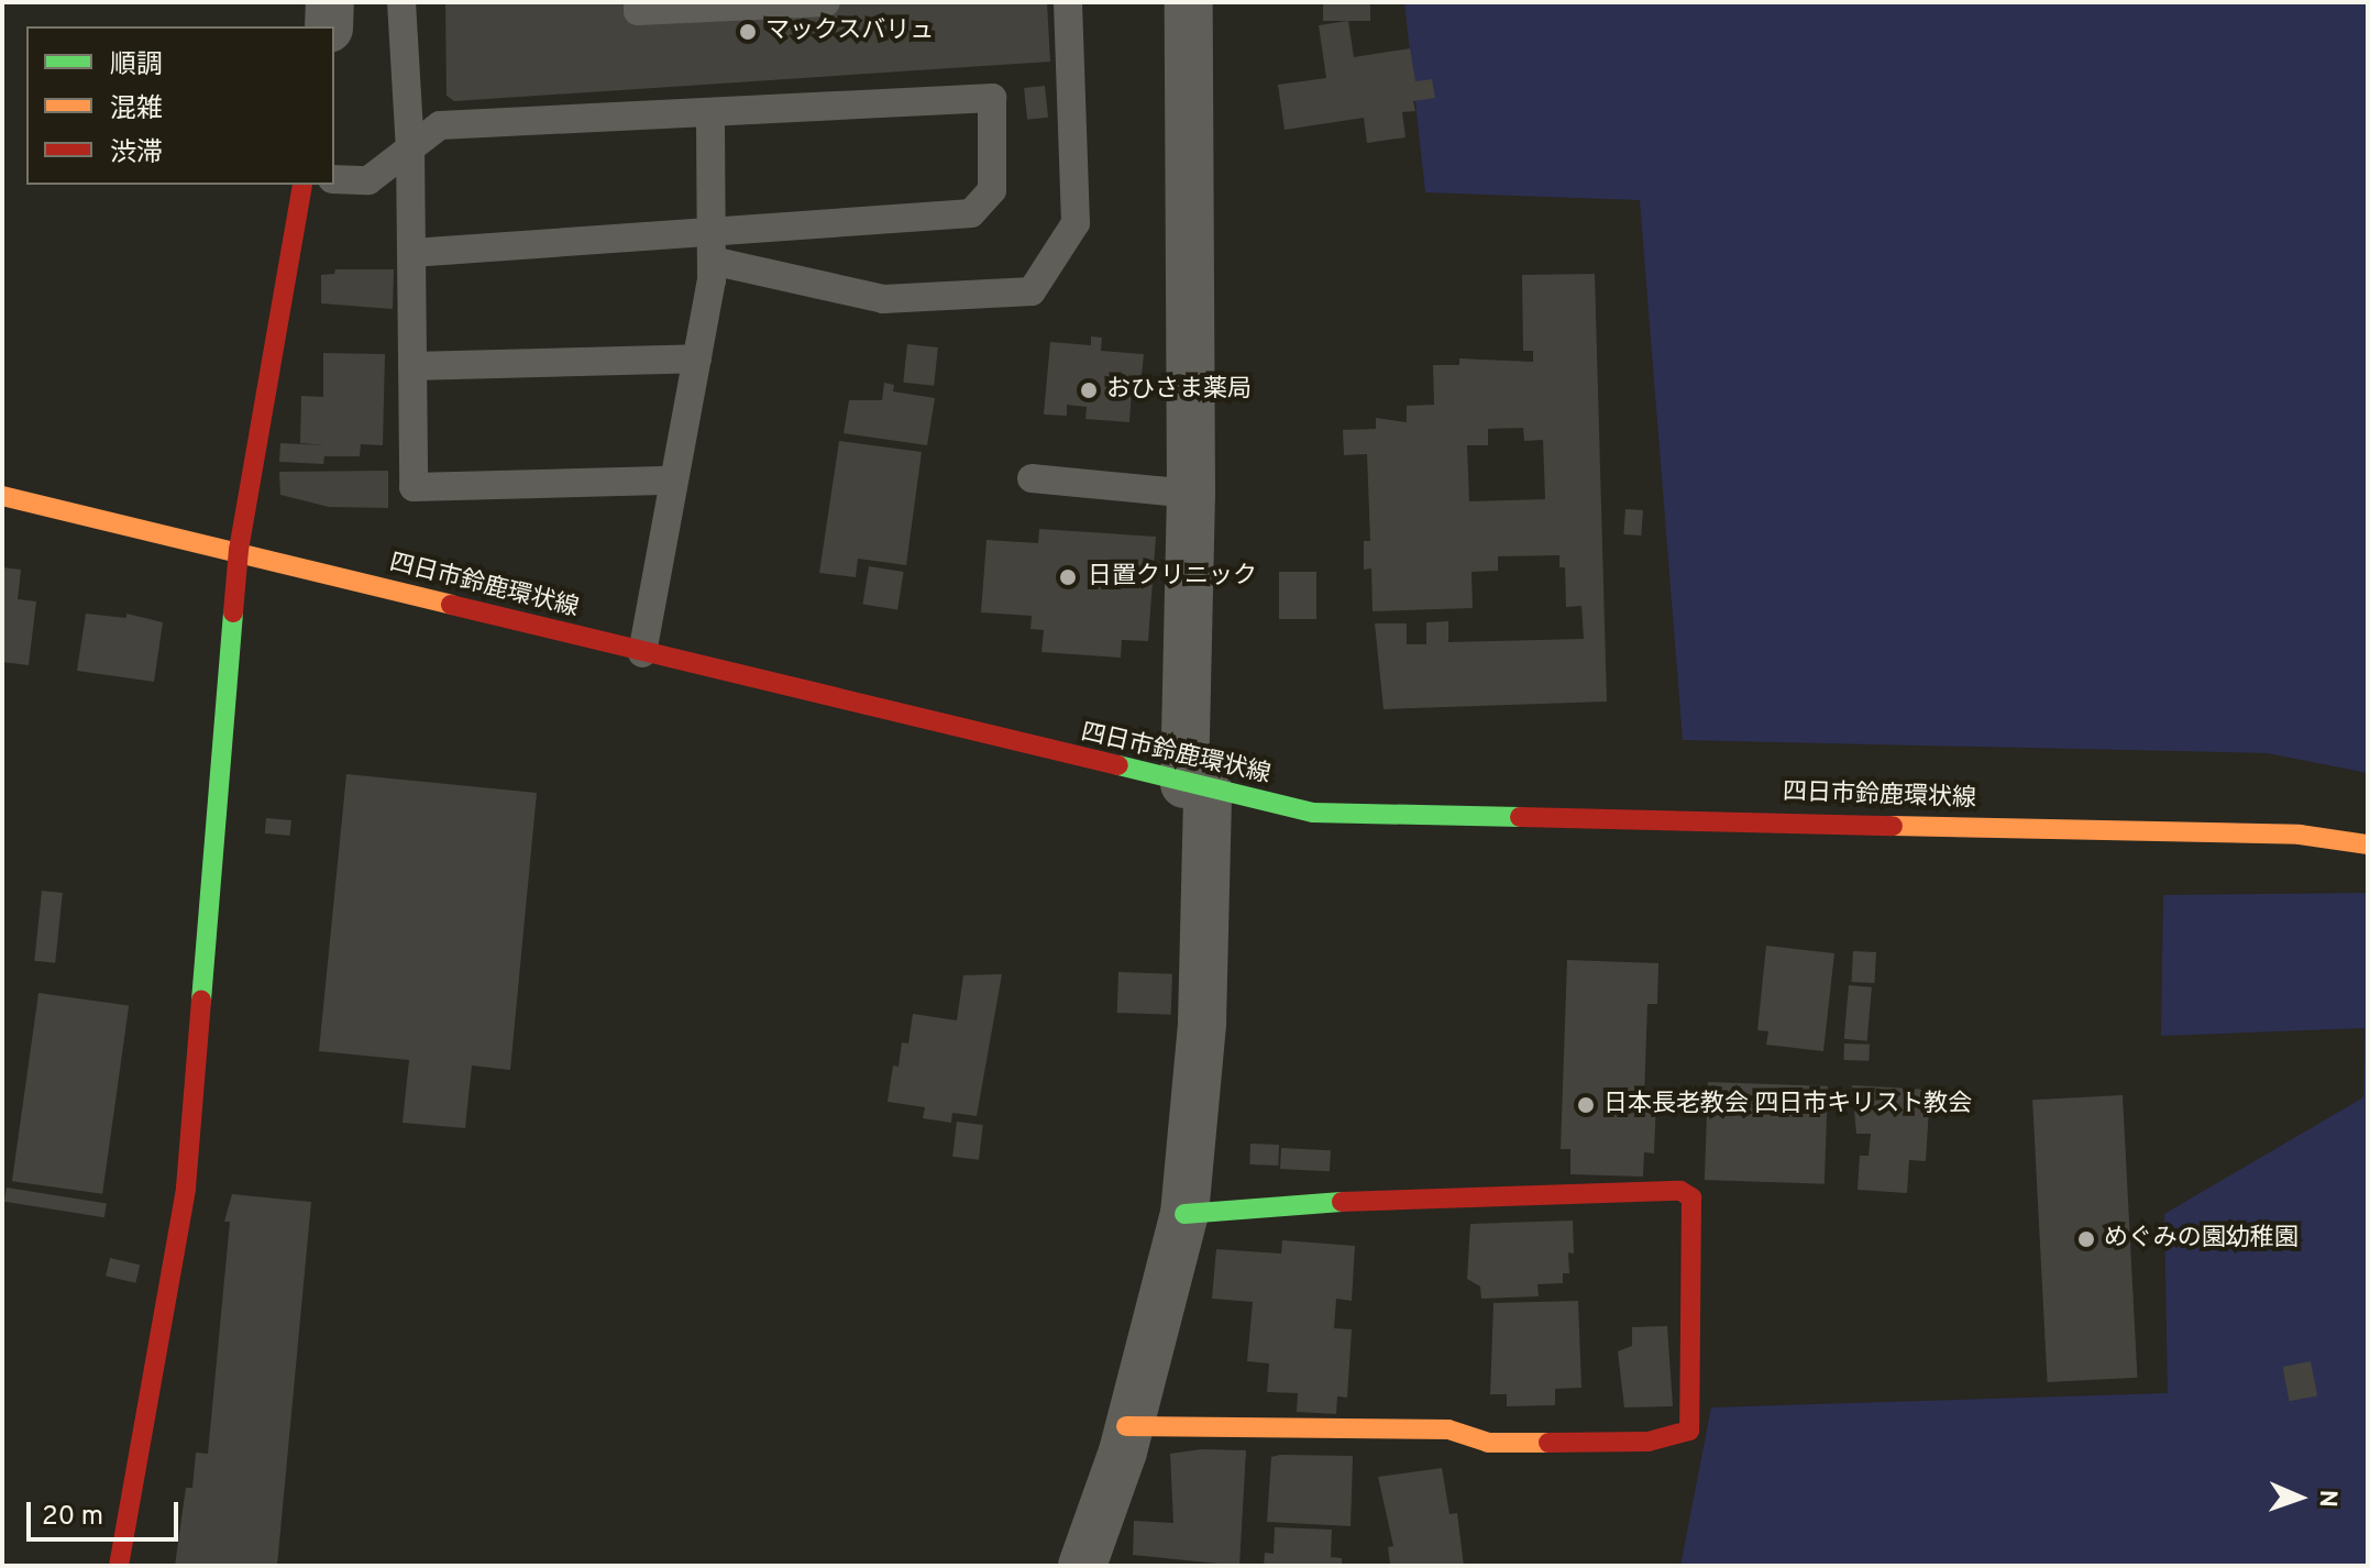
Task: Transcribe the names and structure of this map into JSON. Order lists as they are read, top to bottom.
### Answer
{
  "streets": {
    "street": ["四日市鈴鹿環状線"]
  },
  "places": [
    "マックスバリュ",
    "おひさま薬局",
    "日置クリニック",
    "日本長老教会 四日市キリスト教会",
    "めぐみの園幼稚園"
  ],
  "legend": ["順調", "混雑", "渋滞"],
  "scale_bar": "20 m",
  "north": "right"
}
